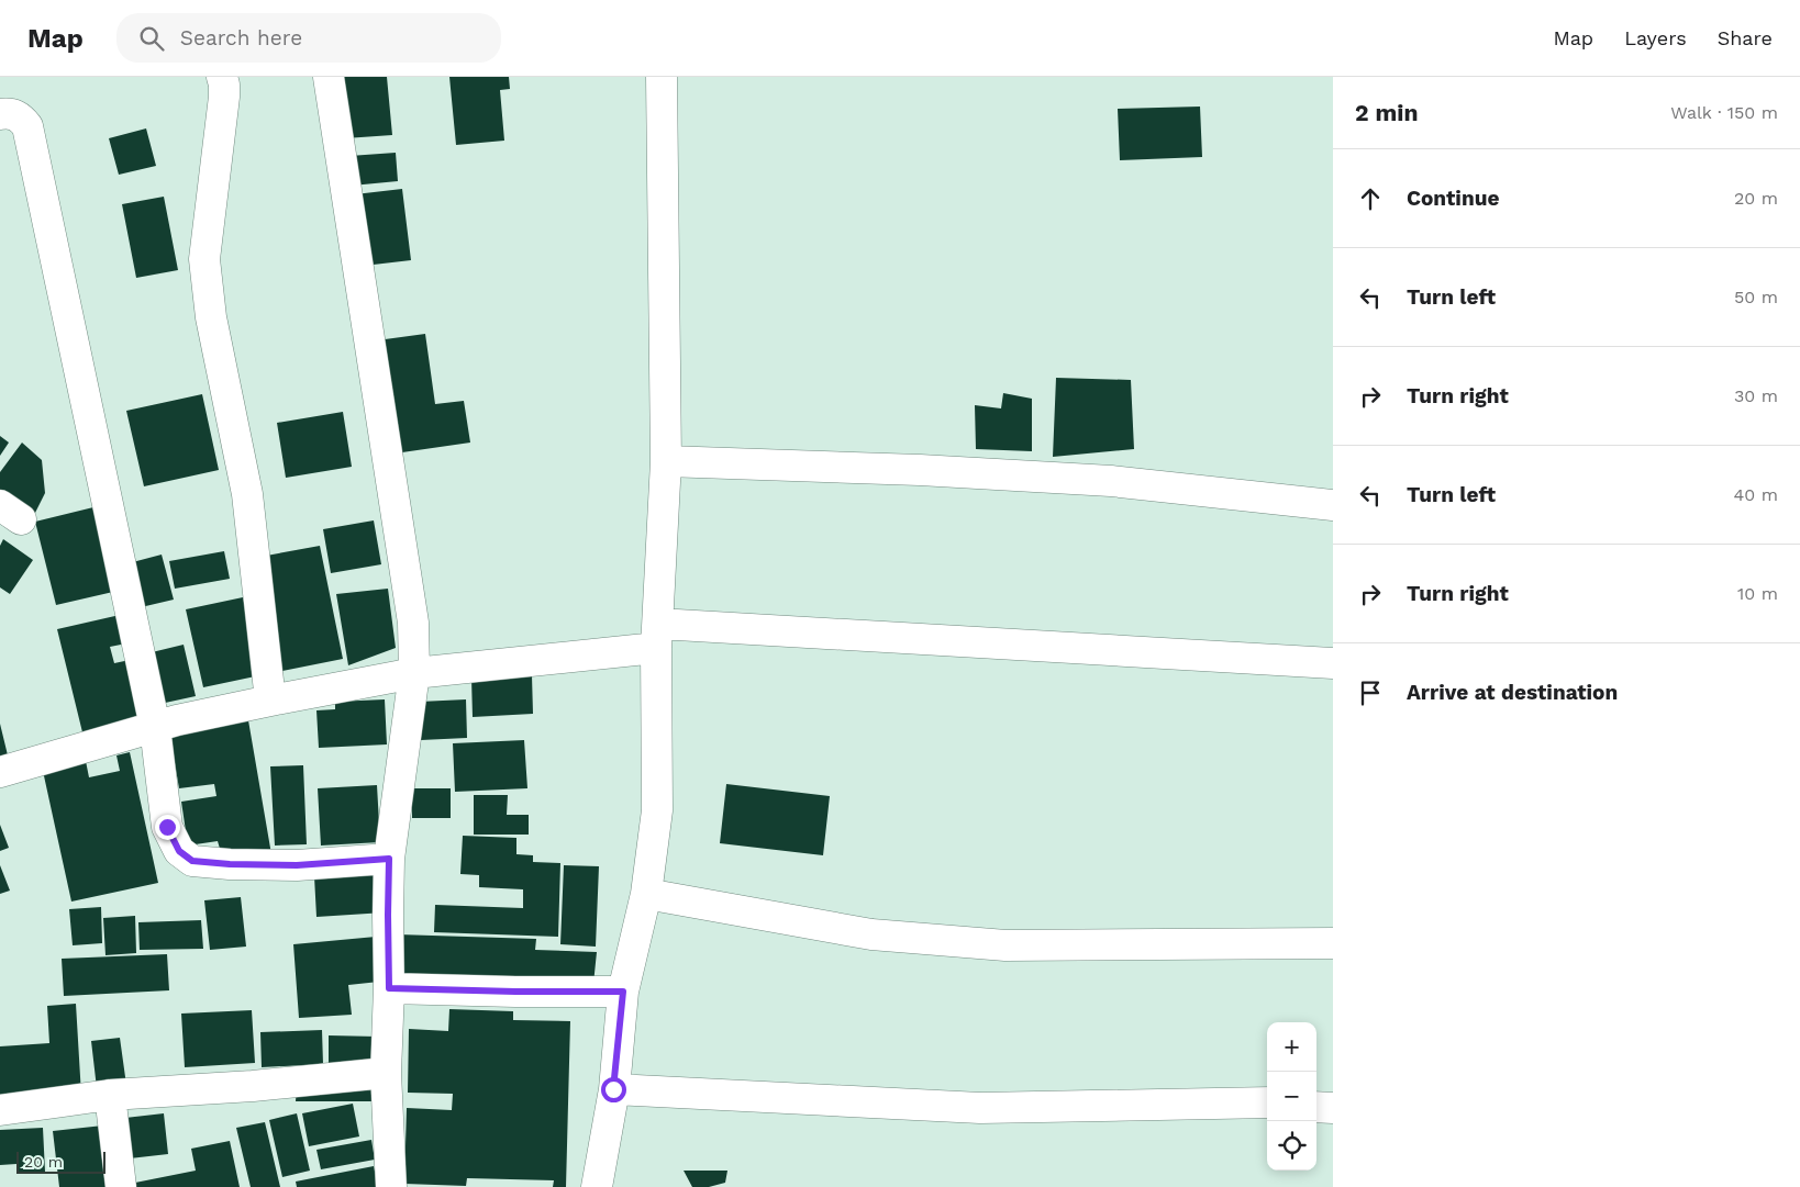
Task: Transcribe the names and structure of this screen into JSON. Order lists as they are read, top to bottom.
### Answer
{
  "scale_bar": "20 m",
  "page": {
    "header": "Map",
    "search": "Search here",
    "nav": ["Map", "Layers", "Share"],
    "heading": ["2 min", "Walk · 150 m"],
    "list": [
      ["Continue", "20 m"],
      ["Turn left", "50 m"],
      ["Turn right", "30 m"],
      ["Turn left", "40 m"],
      ["Turn right", "10 m"],
      "Arrive at destination"
    ],
    "map_buttons": ["+", "−"],
    "scale": "20 m"
  }
}
